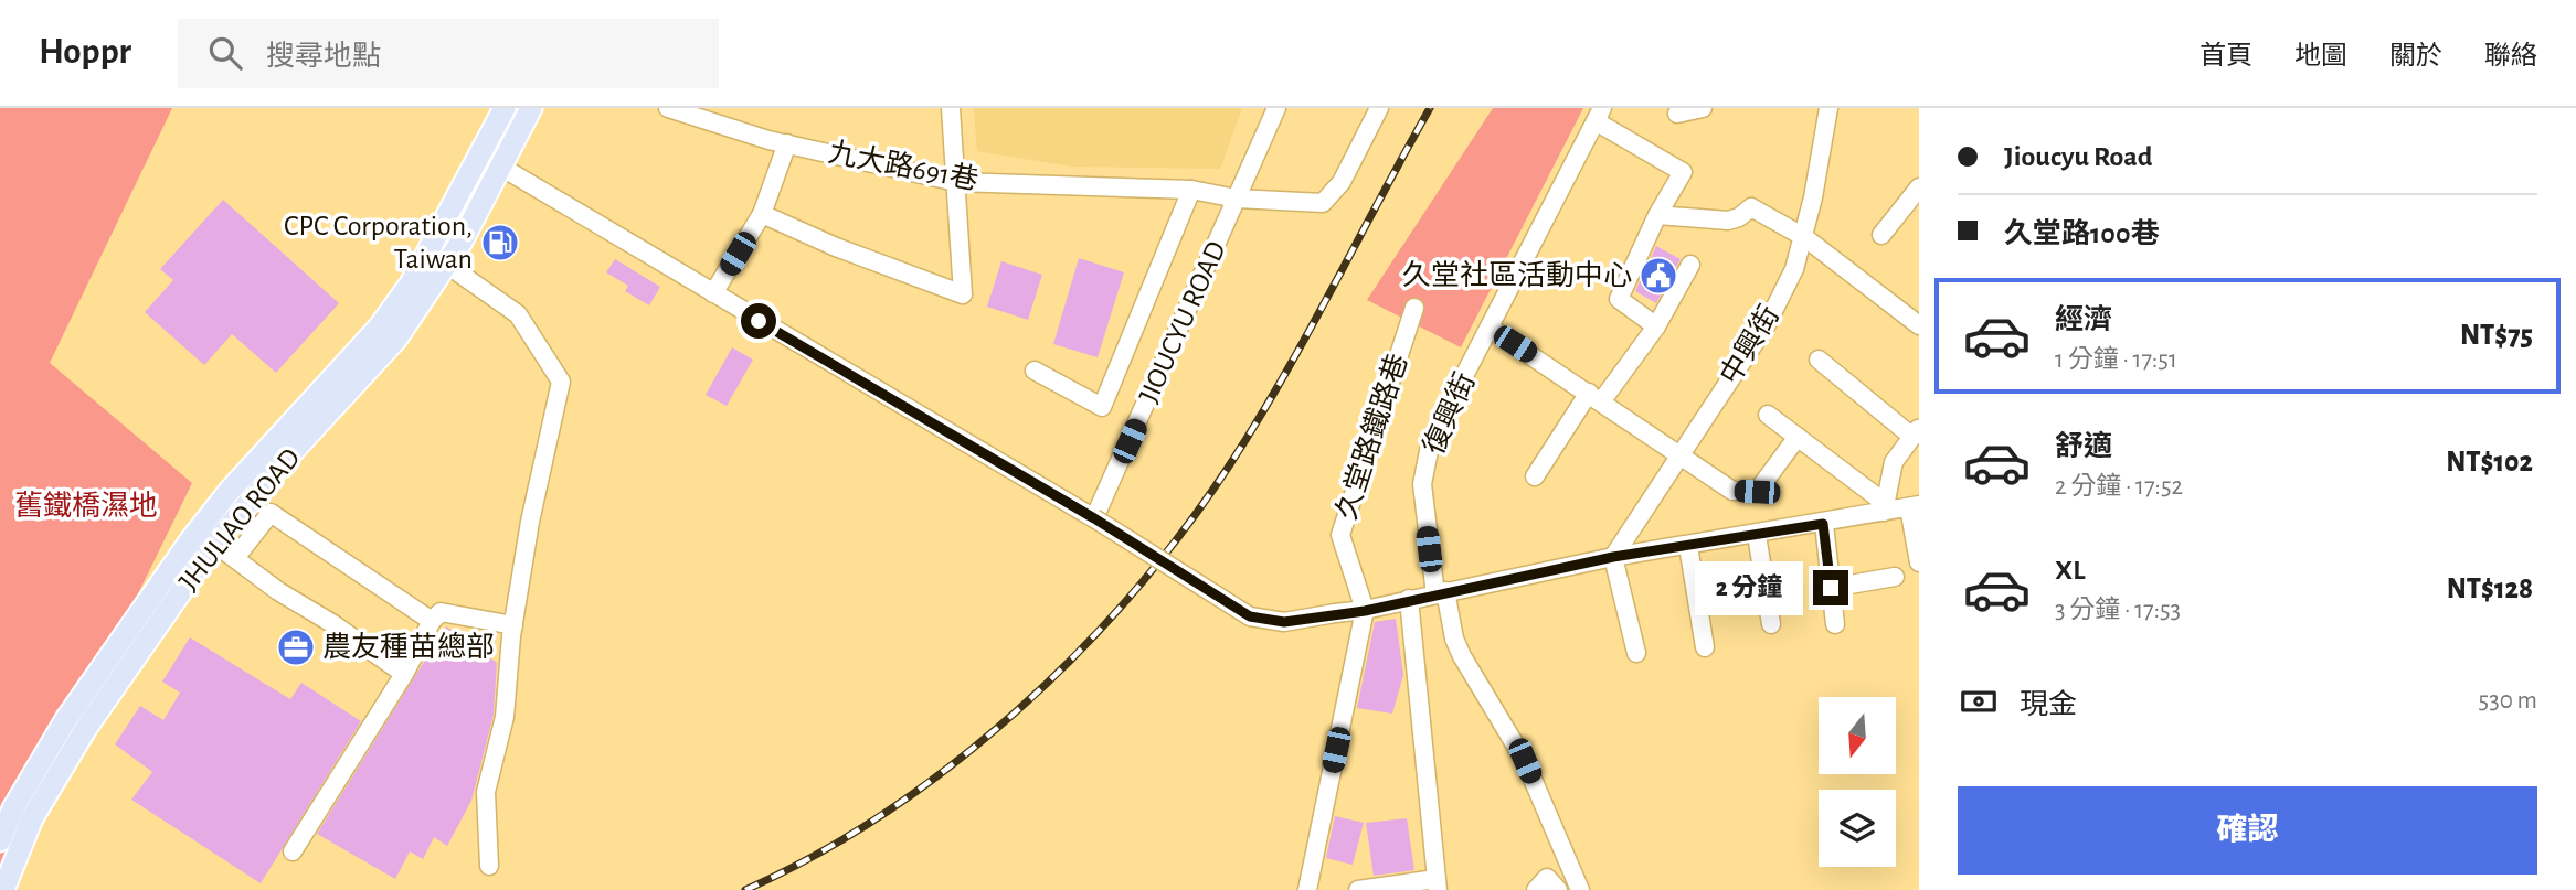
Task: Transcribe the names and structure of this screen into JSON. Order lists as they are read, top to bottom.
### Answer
{
  "streets": {
    "main road": ["JHULIAO ROAD"],
    "street": [
      "九大路691巷",
      "JIOUCYU ROAD",
      "中興街",
      "復興街",
      "久堂路鐵路巷"
    ]
  },
  "crossings": [
    ["九大路691巷", "JIOUCYU ROAD"]
  ],
  "parks": ["舊鐵橋濕地"],
  "places": {
    "fuel station": ["CPC Corporation, Taiwan"],
    "public building": ["久堂社區活動中心"],
    "office": ["農友種苗總部"]
  },
  "north": "bottom",
  "page": {
    "header": "Hoppr",
    "search": "搜尋地點",
    "nav": [
      "首頁",
      "地圖",
      "關於",
      "聯絡"
    ],
    "banner": ["Jioucyu Road", "久堂路100巷"],
    "list": [
      {
        "name": "經濟",
        "note": "1 分鐘 · 17:51",
        "value": "NT$75"
      },
      {
        "name": "舒適",
        "note": "2 分鐘 · 17:52",
        "value": "NT$102"
      },
      {
        "name": "XL",
        "note": "3 分鐘 · 17:53",
        "value": "NT$128"
      }
    ],
    "bubble": "2 分鐘",
    "pay": ["現金", "530 m"],
    "buttons": "確認"
  }
}
